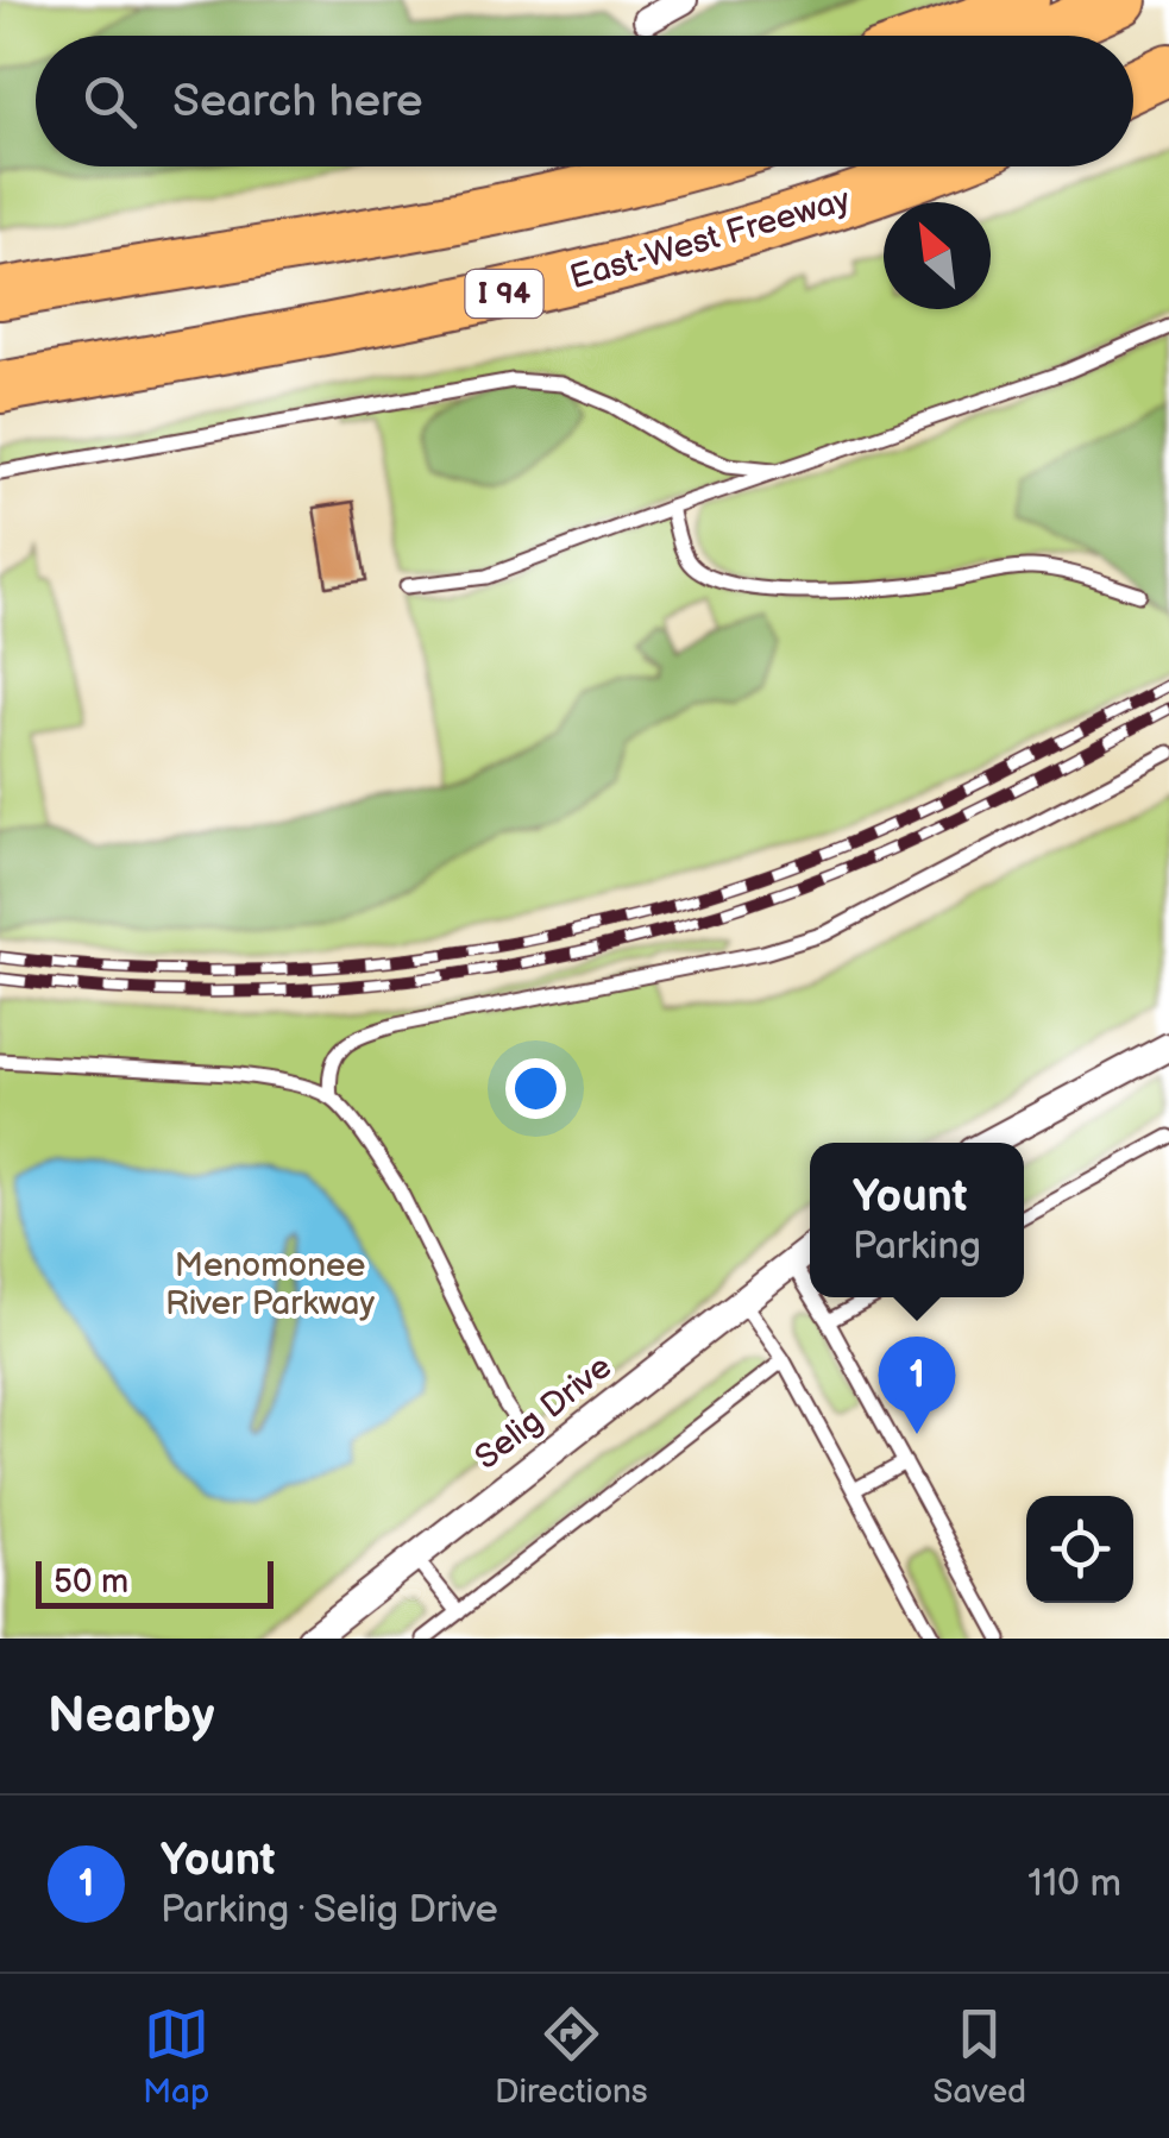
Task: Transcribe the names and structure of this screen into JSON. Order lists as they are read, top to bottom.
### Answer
{
  "streets": {
    "highway": ["East-West Freeway", "I 94"],
    "street": ["Selig Drive"]
  },
  "parks": ["Menomonee River Parkway"],
  "scale_bar": "50 m",
  "north": "top left",
  "page": {
    "search": "Search here",
    "popup": ["Yount", "Parking"],
    "pins": "1",
    "scale": "50 m",
    "heading": "Nearby",
    "list": [
      {
        "mark": "1",
        "name": "Yount",
        "note": "Parking · Selig Drive",
        "value": "110 m"
      }
    ],
    "nav": ["Map", "Directions", "Saved"]
  }
}
